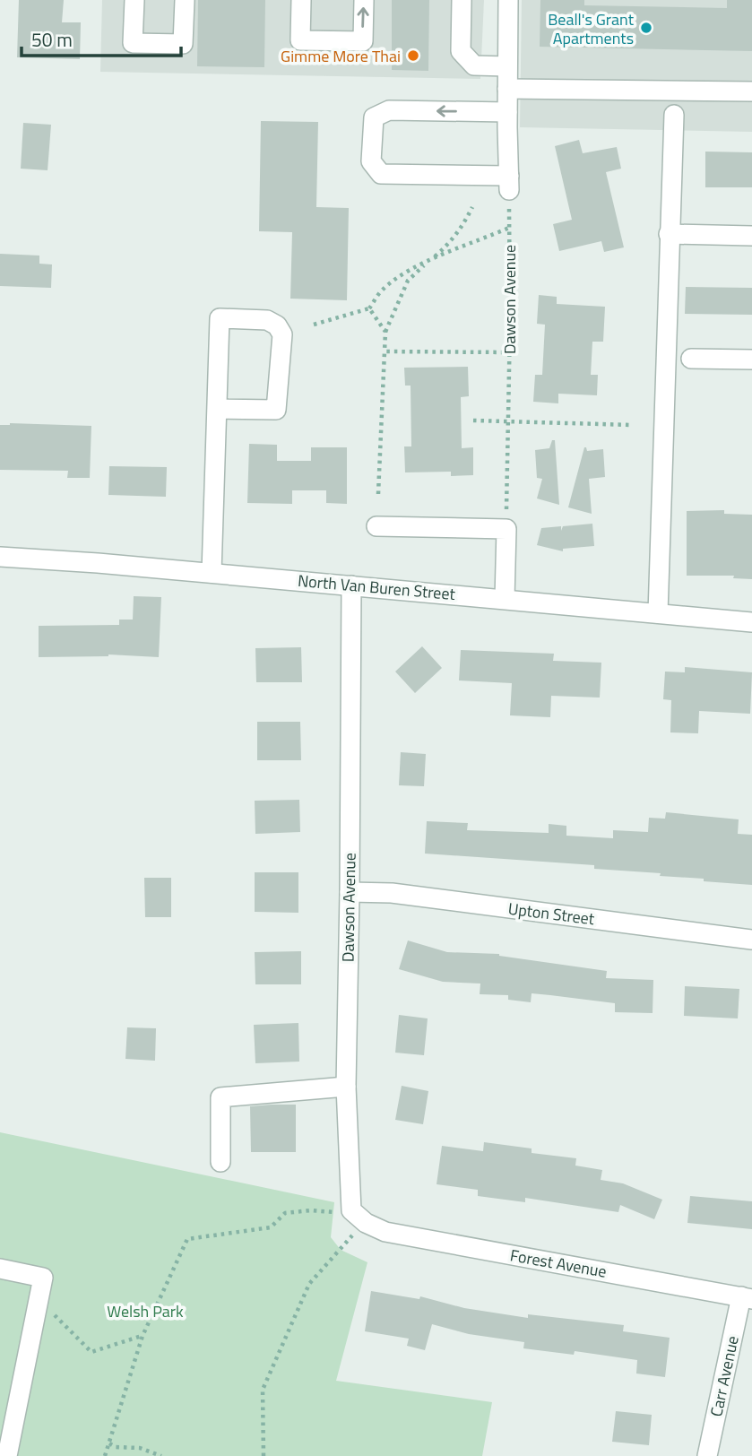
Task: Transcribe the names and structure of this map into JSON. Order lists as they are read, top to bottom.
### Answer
{
  "streets": {
    "street": [
      "Dawson Avenue",
      "North Van Buren Street",
      "Upton Street",
      "Forest Avenue",
      "Carr Avenue"
    ]
  },
  "crossings": [
    ["Dawson Avenue", "North Van Buren Street"],
    ["Dawson Avenue", "Upton Street"],
    ["Dawson Avenue", "Forest Avenue"],
    ["Forest Avenue", "Carr Avenue"]
  ],
  "parks": ["Welsh Park"],
  "places": ["Beall's Grant Apartments", "Gimme More Thai"],
  "scale_bar": "50 m"
}
